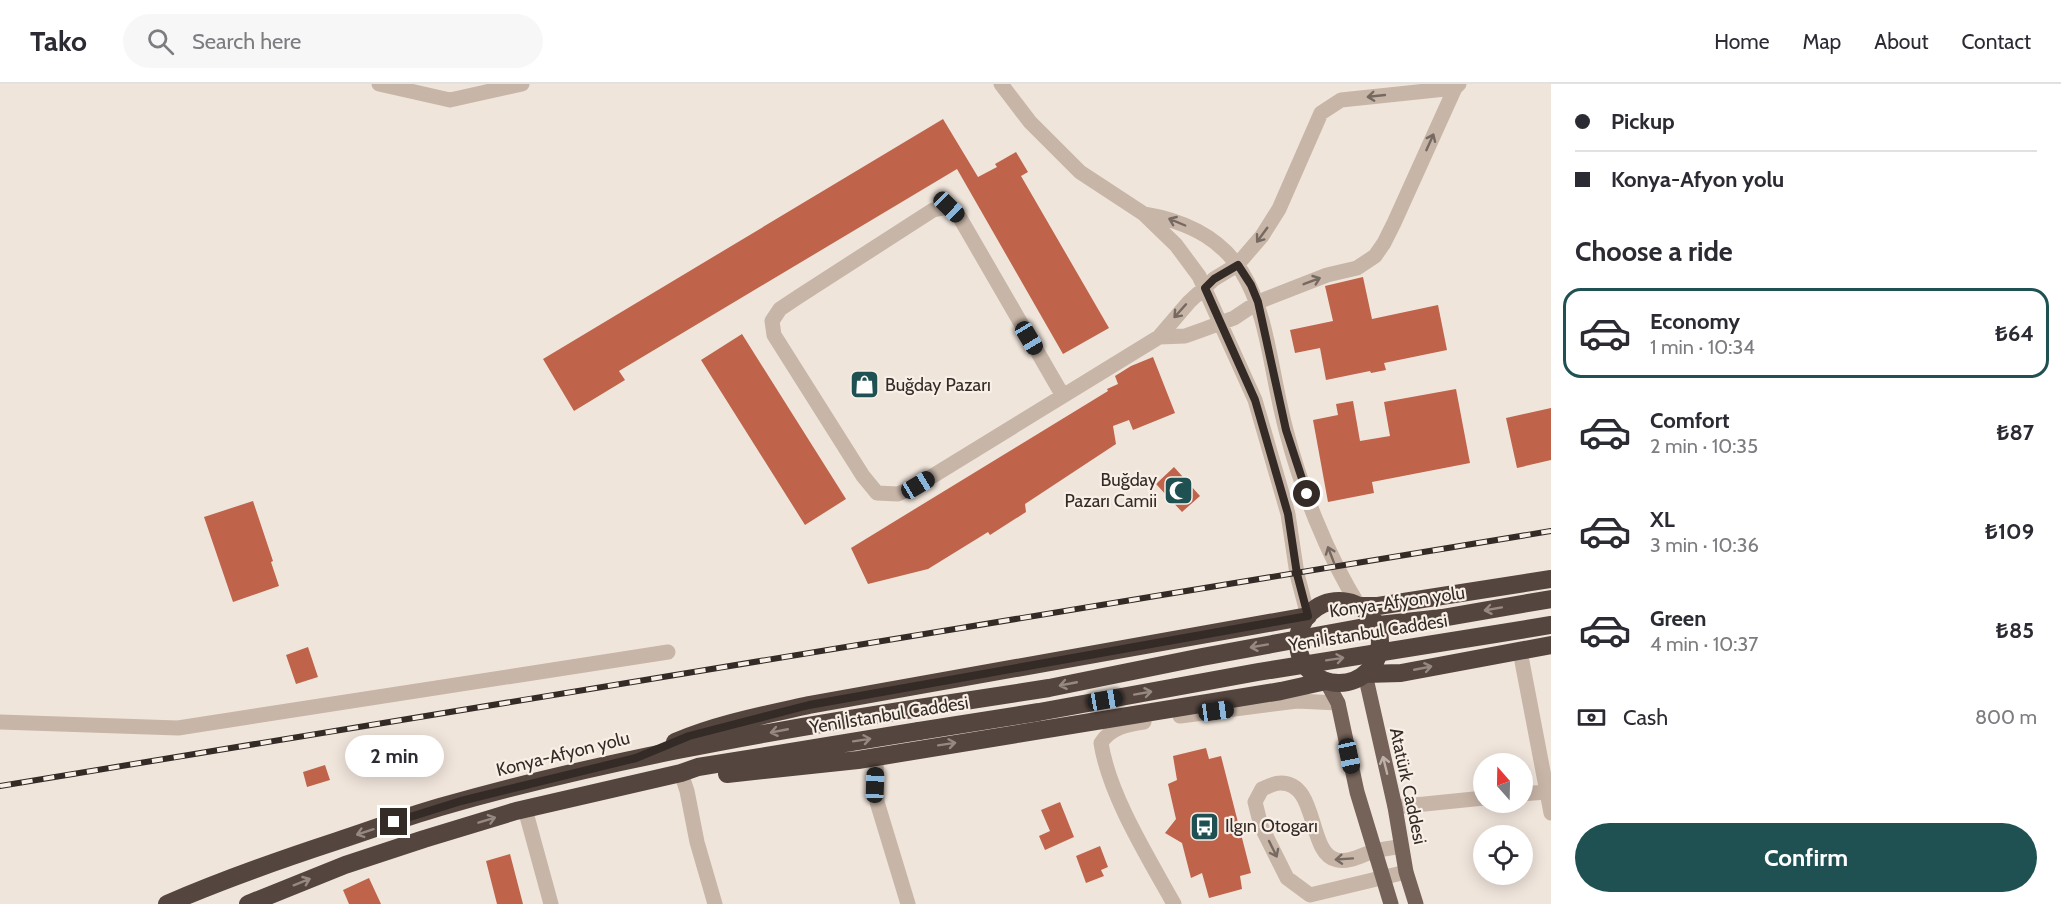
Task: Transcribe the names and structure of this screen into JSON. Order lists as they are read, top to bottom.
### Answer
{
  "streets": {
    "highway": ["Konya-Afyon yolu", "Yeni İstanbul Caddesi"],
    "main road": ["Atatürk Caddesi"]
  },
  "places": {
    "shop": ["Buğday Pazarı"],
    "mosque": ["Buğday Pazarı Camii"],
    "bus stop": ["Ilgın Otogarı"]
  },
  "north": "top",
  "page": {
    "header": "Tako",
    "search": "Search here",
    "nav": [
      "Home",
      "Map",
      "About",
      "Contact"
    ],
    "banner": ["Pickup", "Konya-Afyon yolu"],
    "heading": "Choose a ride",
    "list": [
      {
        "name": "Economy",
        "note": "1 min · 10:34",
        "value": "₺64"
      },
      {
        "name": "Comfort",
        "note": "2 min · 10:35",
        "value": "₺87"
      },
      {
        "name": "XL",
        "note": "3 min · 10:36",
        "value": "₺109"
      },
      {
        "name": "Green",
        "note": "4 min · 10:37",
        "value": "₺85"
      }
    ],
    "pay": ["Cash", "800 m"],
    "bubble": "2 min",
    "buttons": "Confirm"
  }
}
